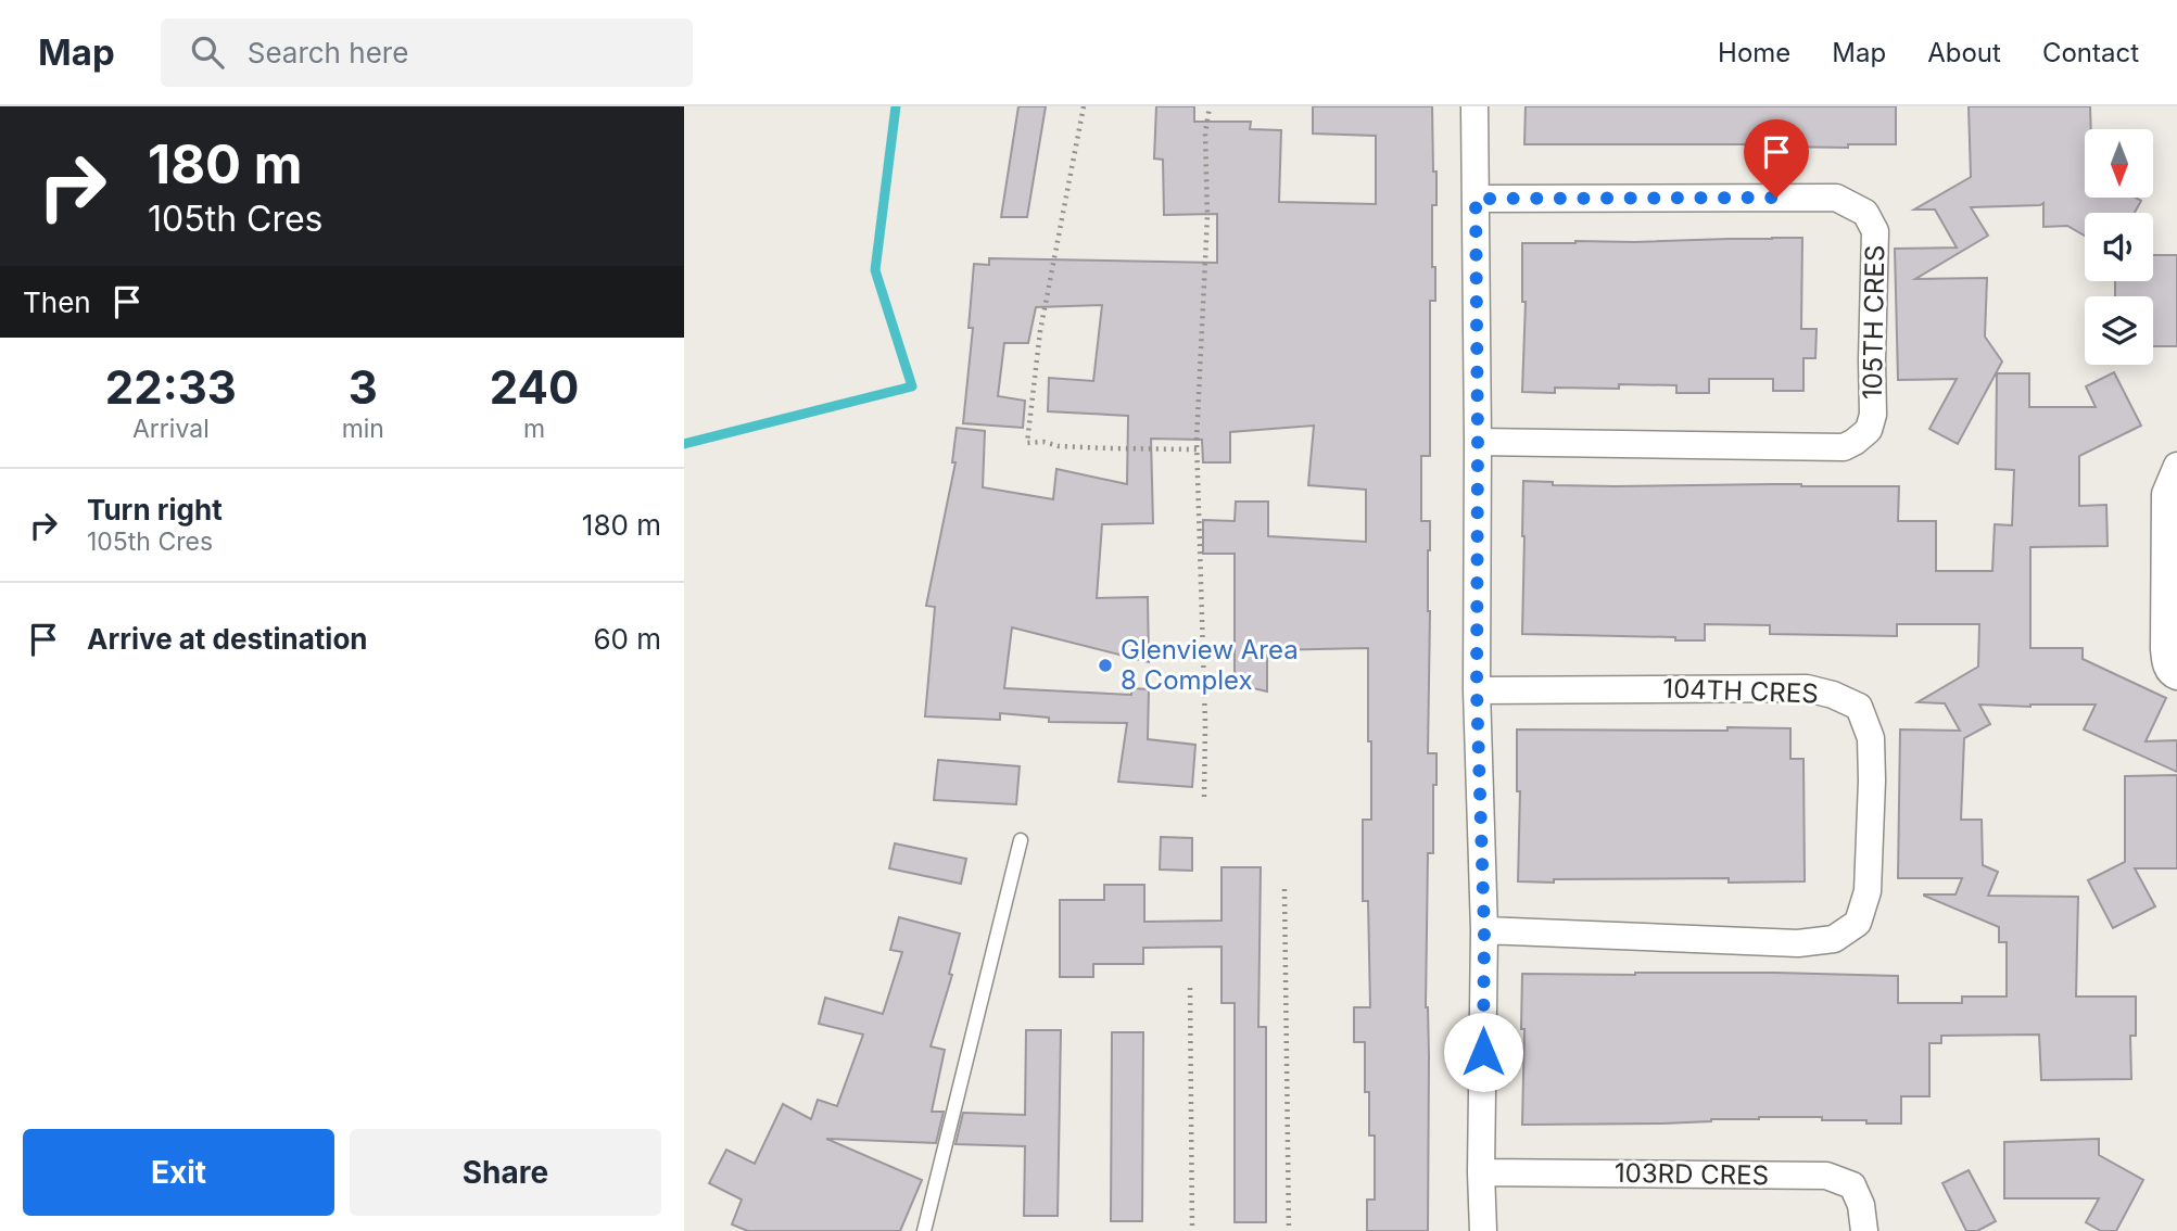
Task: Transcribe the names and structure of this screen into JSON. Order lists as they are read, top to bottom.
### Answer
{
  "streets": {
    "street": ["105TH CRES", "104TH CRES", "103RD CRES"]
  },
  "places": ["Glenview Area 8 Complex"],
  "north": "bottom",
  "page": {
    "header": "Map",
    "search": "Search here",
    "nav": [
      "Home",
      "Map",
      "About",
      "Contact"
    ],
    "turn": ["180 m", "105th Cres"],
    "then": "Then",
    "eta": [
      "22:33",
      "Arrival",
      "3",
      "min",
      "240",
      "m"
    ],
    "list": [
      {
        "name": "Turn right",
        "note": "105th Cres",
        "value": "180 m"
      },
      {
        "name": "Arrive at destination",
        "value": "60 m"
      }
    ],
    "buttons": ["Exit", "Share"]
  }
}
